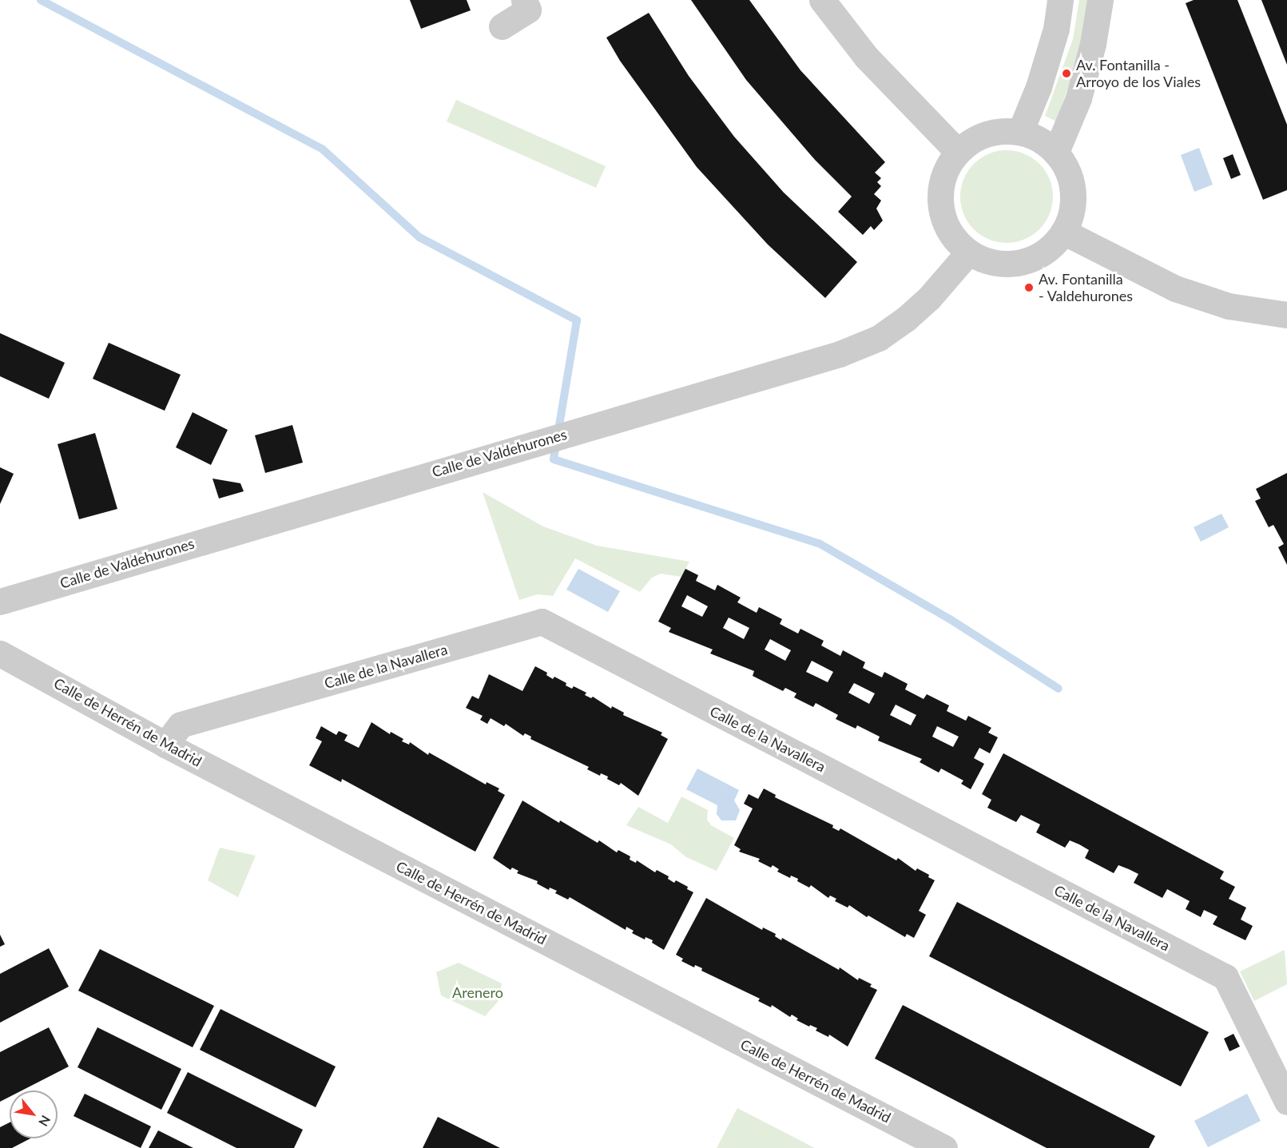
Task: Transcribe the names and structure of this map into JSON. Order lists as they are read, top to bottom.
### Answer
{
  "streets": {
    "street": ["Calle de Valdehurones", "Calle de la Navallera", "Calle de Herrén de Madrid"]
  },
  "crossings": [
    ["Calle de la Navallera", "Calle de Herrén de Madrid"]
  ],
  "parks": ["Arenero"],
  "places": ["Av. Fontanilla - Arroyo de los Viales", "Av. Fontanilla - Valdehurones"],
  "north": "bottom right"
}
